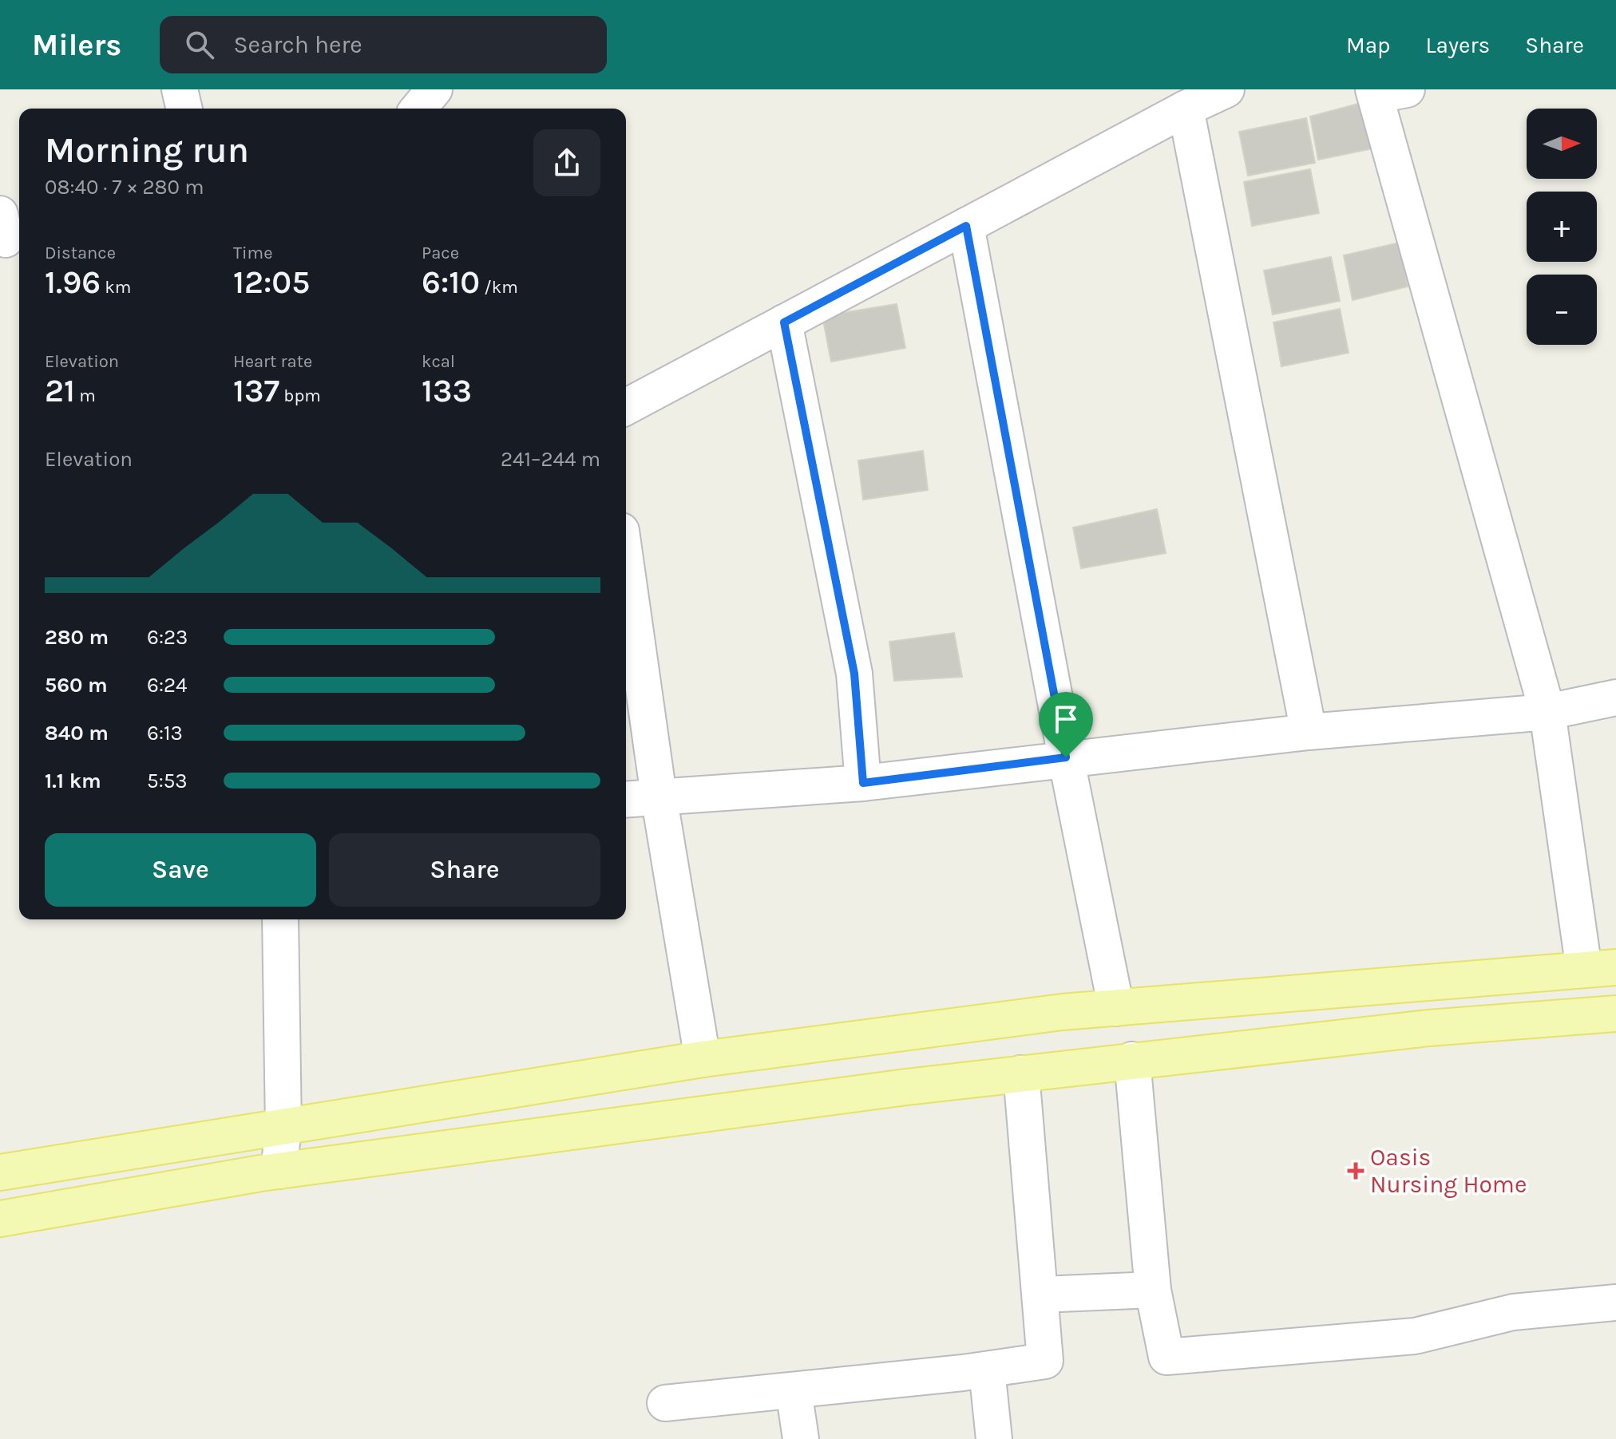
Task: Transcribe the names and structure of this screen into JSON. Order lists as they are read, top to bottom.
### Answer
{
  "places": {
    "health": ["Oasis Nursing Home"]
  },
  "north": "right",
  "page": {
    "header": "Milers",
    "search": "Search here",
    "nav": ["Map", "Layers", "Share"],
    "map_buttons": ["+", "−"],
    "heading": ["Morning run", "08:40 · 7 × 280 m"],
    "stats": [
      ["Distance", "1.96 km"],
      ["Time", "12:05"],
      ["Pace", "6:10 /km"],
      ["Elevation", "21 m"],
      ["Heart rate", "137 bpm"],
      ["kcal", "133"]
    ],
    "chart": ["Elevation", "241–244 m"],
    "list": [
      {
        "name": "280 m",
        "note": "6:23"
      },
      {
        "name": "560 m",
        "note": "6:24"
      },
      {
        "name": "840 m",
        "note": "6:13"
      },
      {
        "name": "1.1 km",
        "note": "5:53"
      }
    ],
    "buttons": ["Save", "Share"]
  }
}
